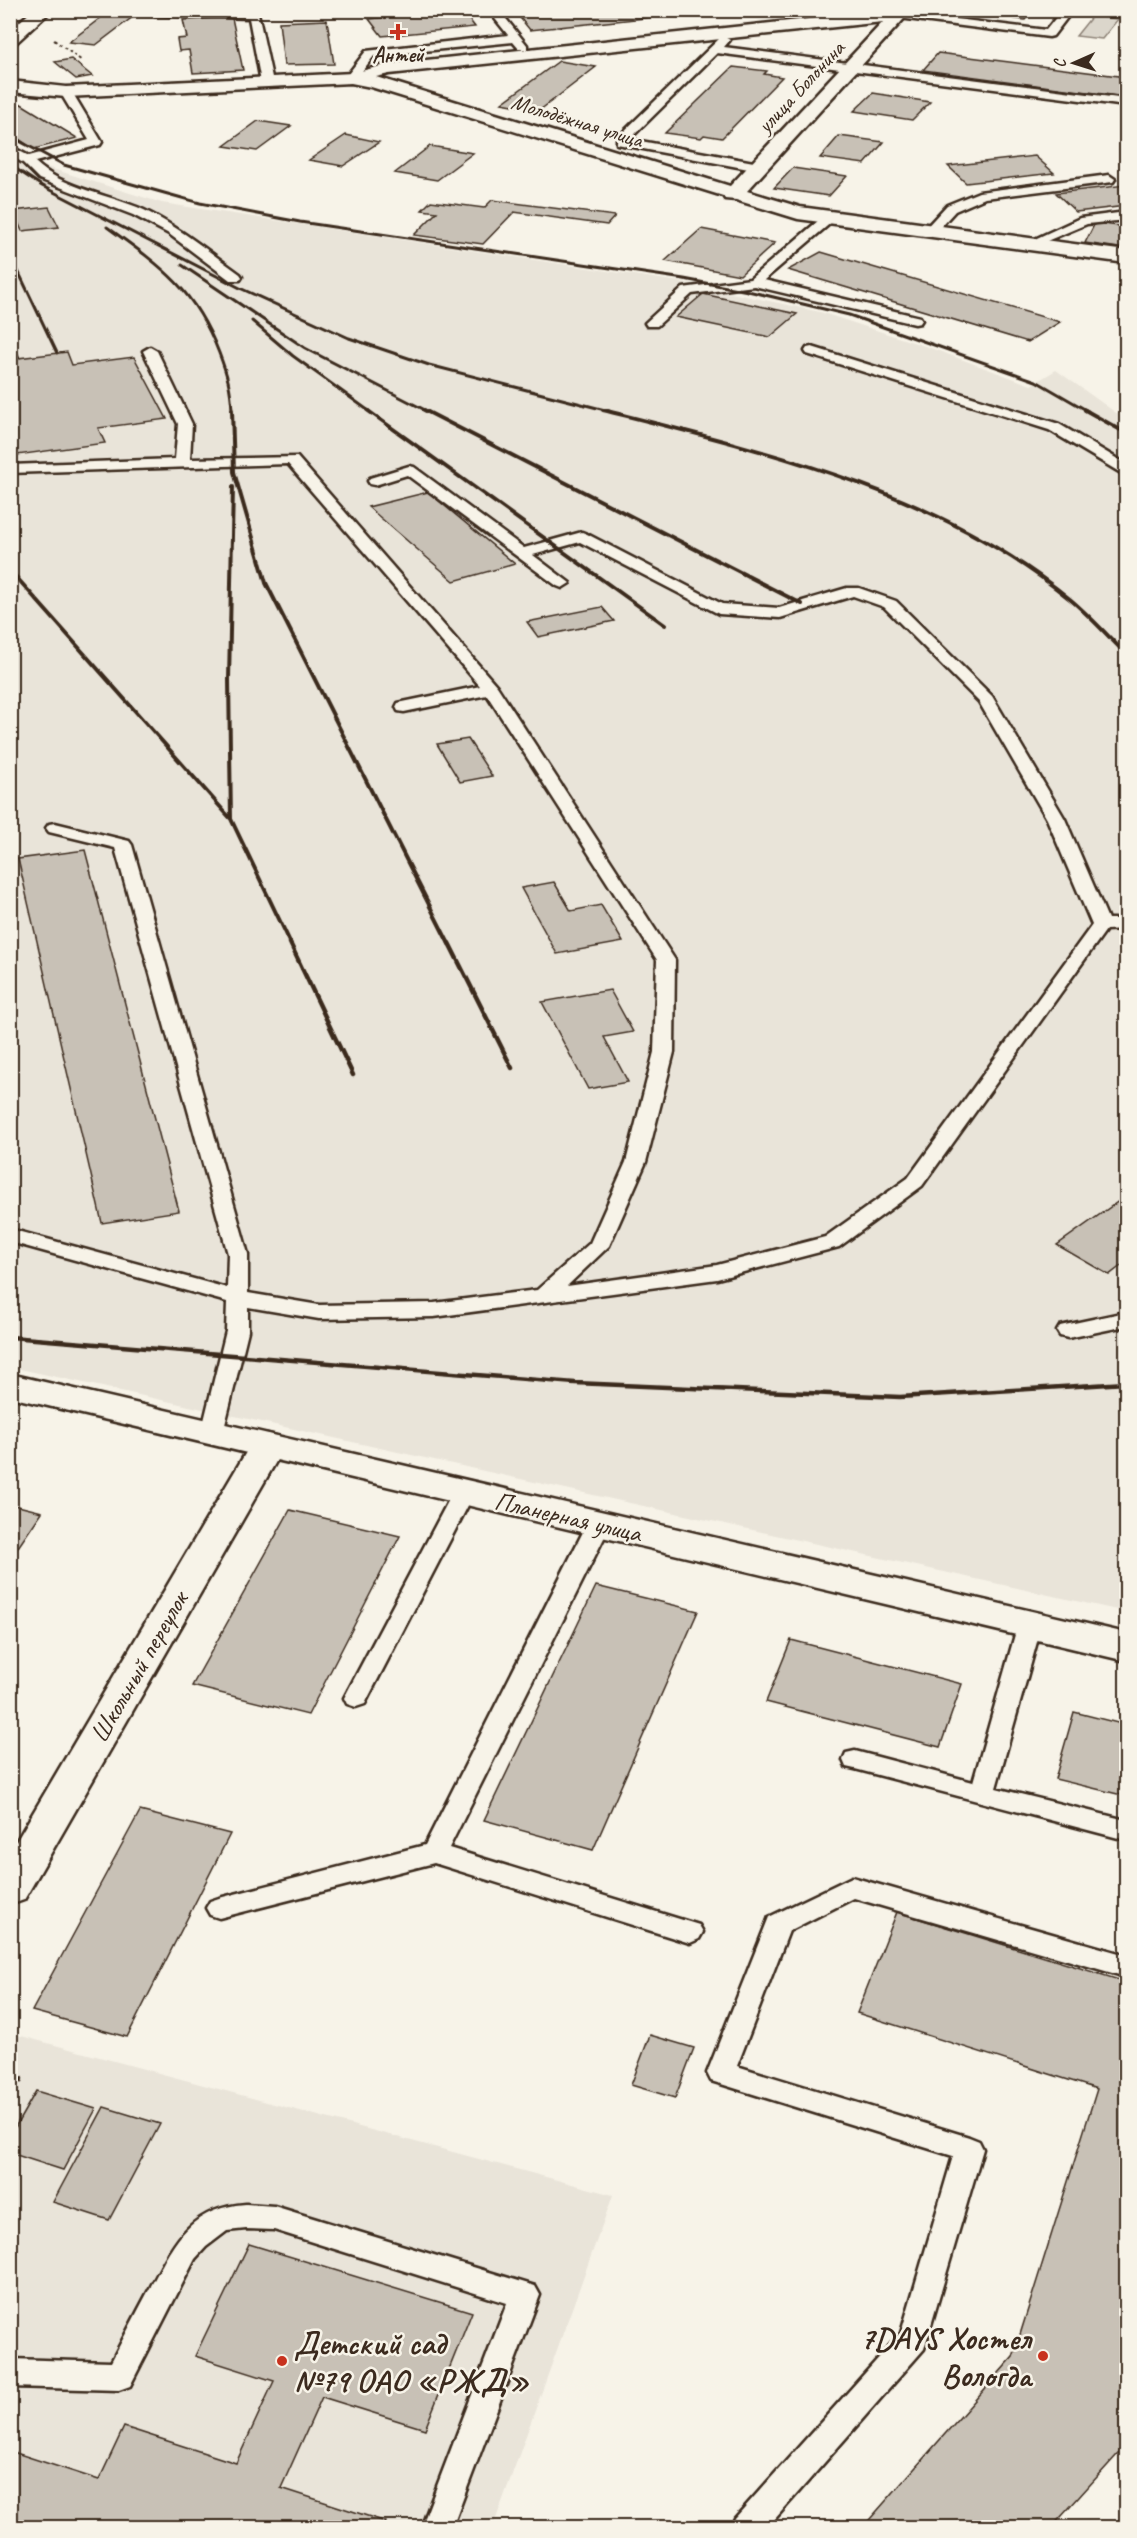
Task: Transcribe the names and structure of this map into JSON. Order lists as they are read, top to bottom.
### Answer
{
  "streets": {
    "street": [
      "улица Болонина",
      "Молодёжная улица",
      "Планерная улица",
      "Школьный переулок"
    ]
  },
  "crossings": [
    ["улица Болонина", "Молодёжная улица"],
    ["Планерная улица", "Школьный переулок"]
  ],
  "places": {
    "health": ["Антей"],
    "other": ["7DAYS Хостел Вологда", "Детский сад №79 ОАО «РЖД»"]
  },
  "north": "left"
}
